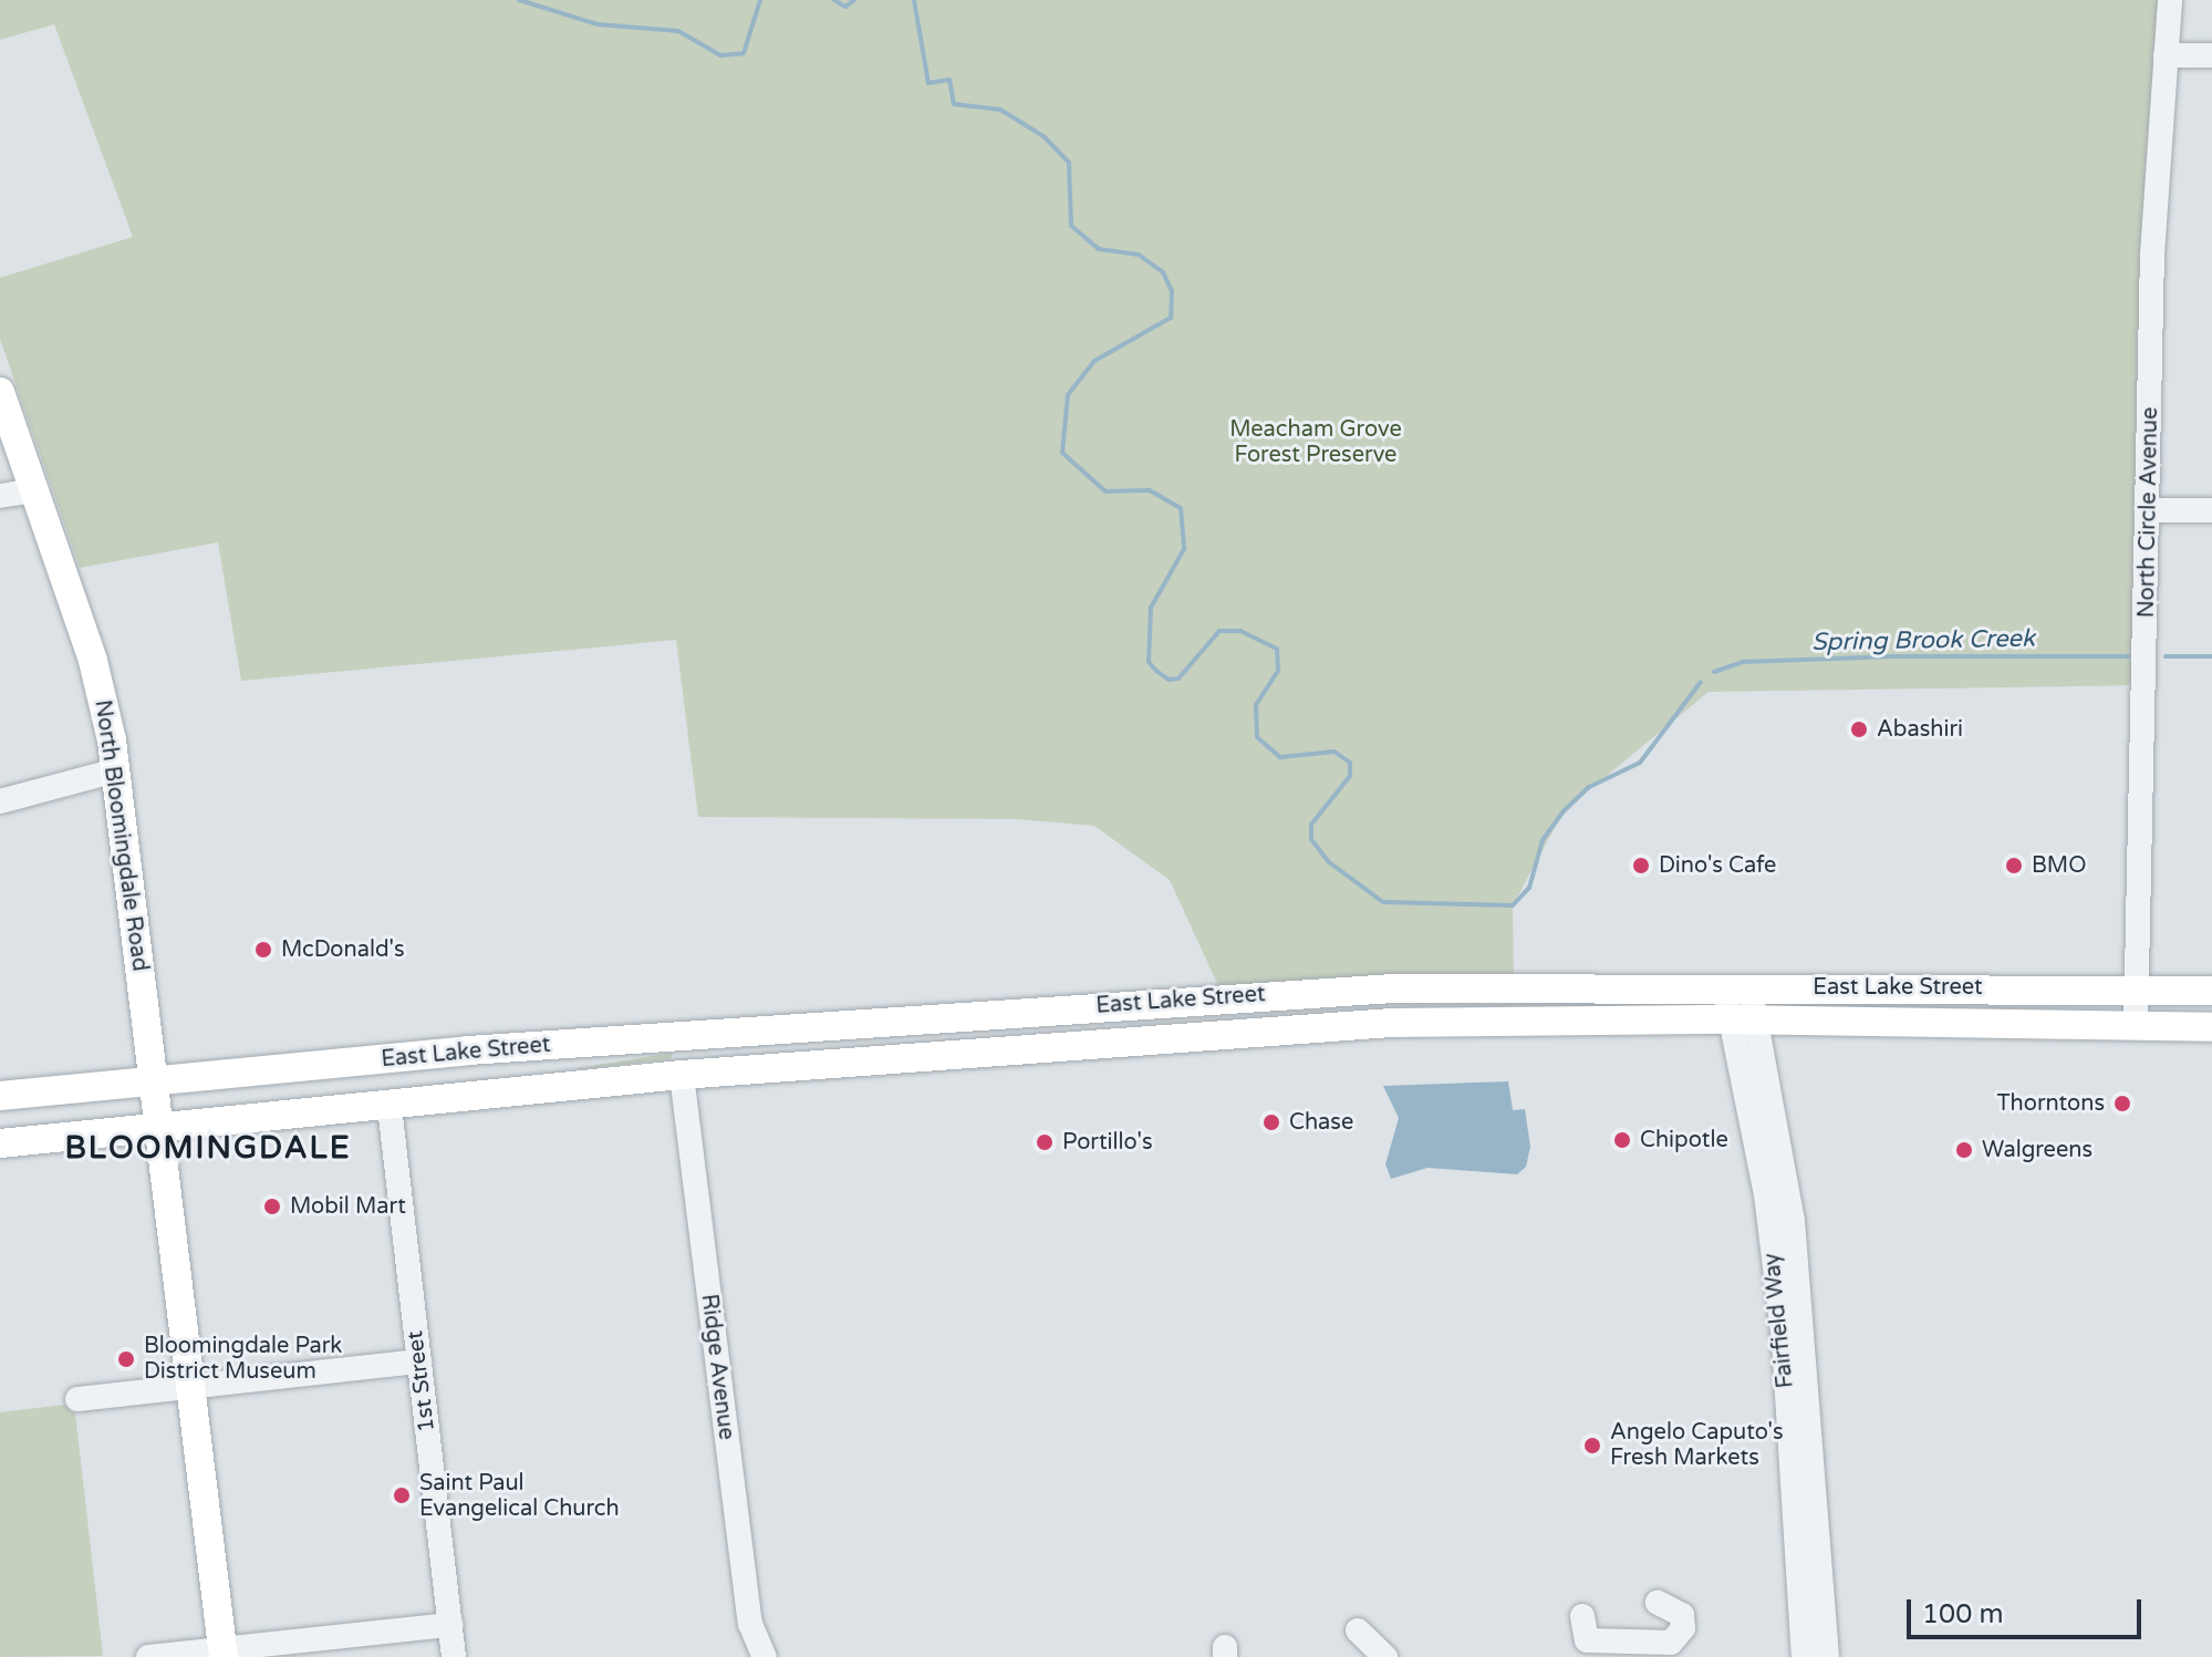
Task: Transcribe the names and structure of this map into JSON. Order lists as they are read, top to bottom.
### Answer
{
  "streets": {
    "main road": ["North Bloomingdale Road", "East Lake Street"],
    "street": [
      "North Circle Avenue",
      "Fairfield Way",
      "Ridge Avenue",
      "1st Street"
    ]
  },
  "crossings": [
    ["North Circle Avenue", "East Lake Street"],
    ["North Bloomingdale Road", "East Lake Street"],
    ["East Lake Street", "Fairfield Way"],
    ["East Lake Street", "Ridge Avenue"],
    ["East Lake Street", "1st Street"]
  ],
  "districts": ["BLOOMINGDALE"],
  "water": ["Spring Brook Creek"],
  "parks": ["Meacham Grove Forest Preserve"],
  "places": [
    "Abashiri",
    "Dino's Cafe",
    "BMO",
    "McDonald's",
    "Thorntons",
    "Chase",
    "Chipotle",
    "Portillo's",
    "Walgreens",
    "Mobil Mart",
    "Bloomingdale Park District Museum",
    "Angelo Caputo's Fresh Markets",
    "Saint Paul Evangelical Church"
  ],
  "scale_bar": "100 m"
}
